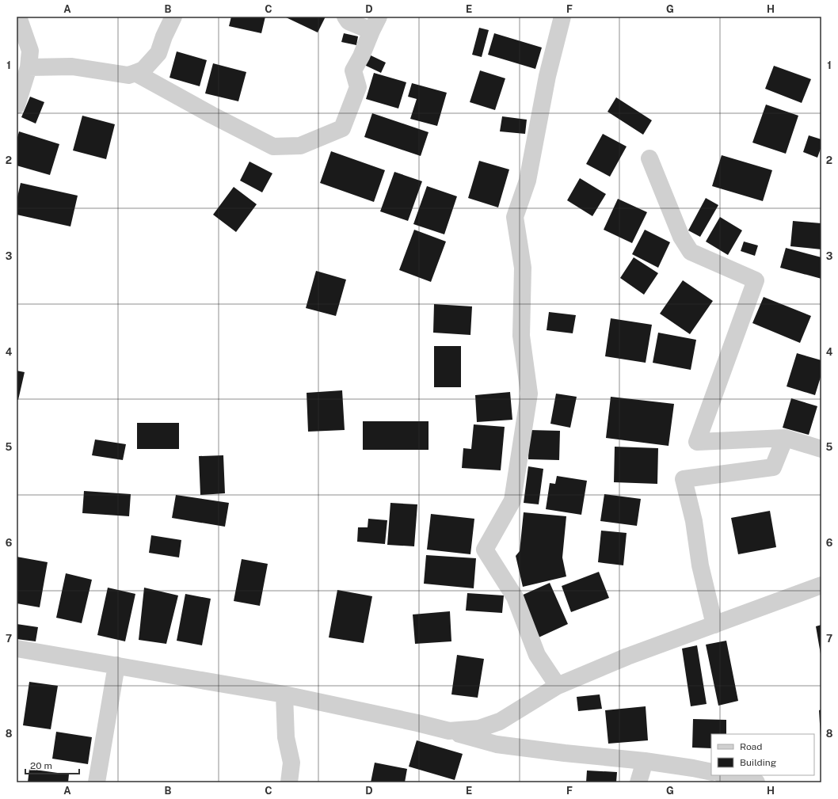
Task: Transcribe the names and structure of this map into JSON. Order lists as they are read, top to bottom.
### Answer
{
  "legend": ["Road", "Building"],
  "scale_bar": "20 m",
  "grid": {
    "columns": [
      "A",
      "B",
      "C",
      "D",
      "E",
      "F",
      "G",
      "H"
    ],
    "rows": [
      "1",
      "2",
      "3",
      "4",
      "5",
      "6",
      "7",
      "8"
    ]
  }
}
